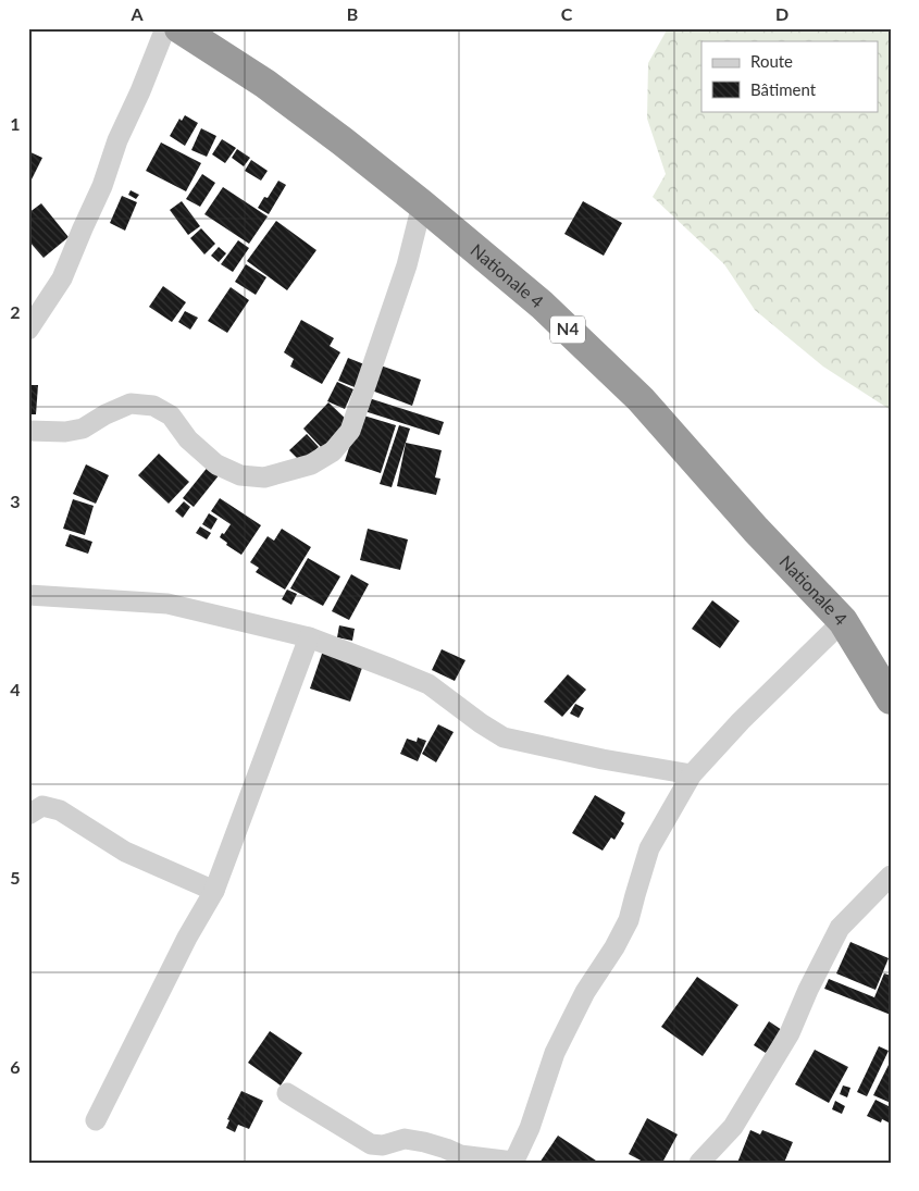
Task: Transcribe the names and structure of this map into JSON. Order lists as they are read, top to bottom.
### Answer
{
  "streets": {
    "highway": ["Nationale 4", "N4"]
  },
  "legend": ["Route", "Bâtiment"],
  "grid": {
    "columns": [
      "A",
      "B",
      "C",
      "D"
    ],
    "rows": [
      "1",
      "2",
      "3",
      "4",
      "5",
      "6"
    ]
  }
}
